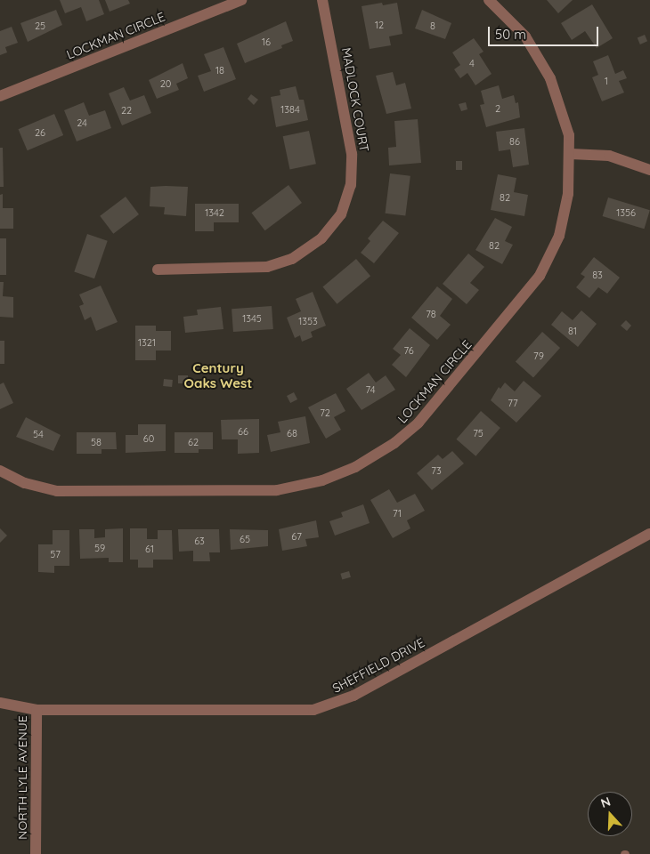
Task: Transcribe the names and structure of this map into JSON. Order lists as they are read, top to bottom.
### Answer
{
  "streets": {
    "street": [
      "LOCKMAN CIRCLE",
      "MADLOCK COURT",
      "SHEFFIELD DRIVE",
      "NORTH LYLE AVENUE"
    ]
  },
  "crossings": [
    ["SHEFFIELD DRIVE", "NORTH LYLE AVENUE"]
  ],
  "districts": ["Century Oaks West"],
  "house_numbers": [
    "12",
    "25",
    "8",
    "16",
    "4",
    "18",
    "1",
    "20",
    "2",
    "1384",
    "22",
    "24",
    "26",
    "86",
    "82",
    "1342",
    "1356",
    "82",
    "83",
    "78",
    "1345",
    "1353",
    "81",
    "1321",
    "76",
    "79",
    "74",
    "77",
    "72",
    "66",
    "68",
    "75",
    "54",
    "60",
    "58",
    "62",
    "73",
    "71",
    "67",
    "65",
    "63",
    "59",
    "61",
    "57"
  ],
  "scale_bar": "50 m",
  "north": "top"
}
